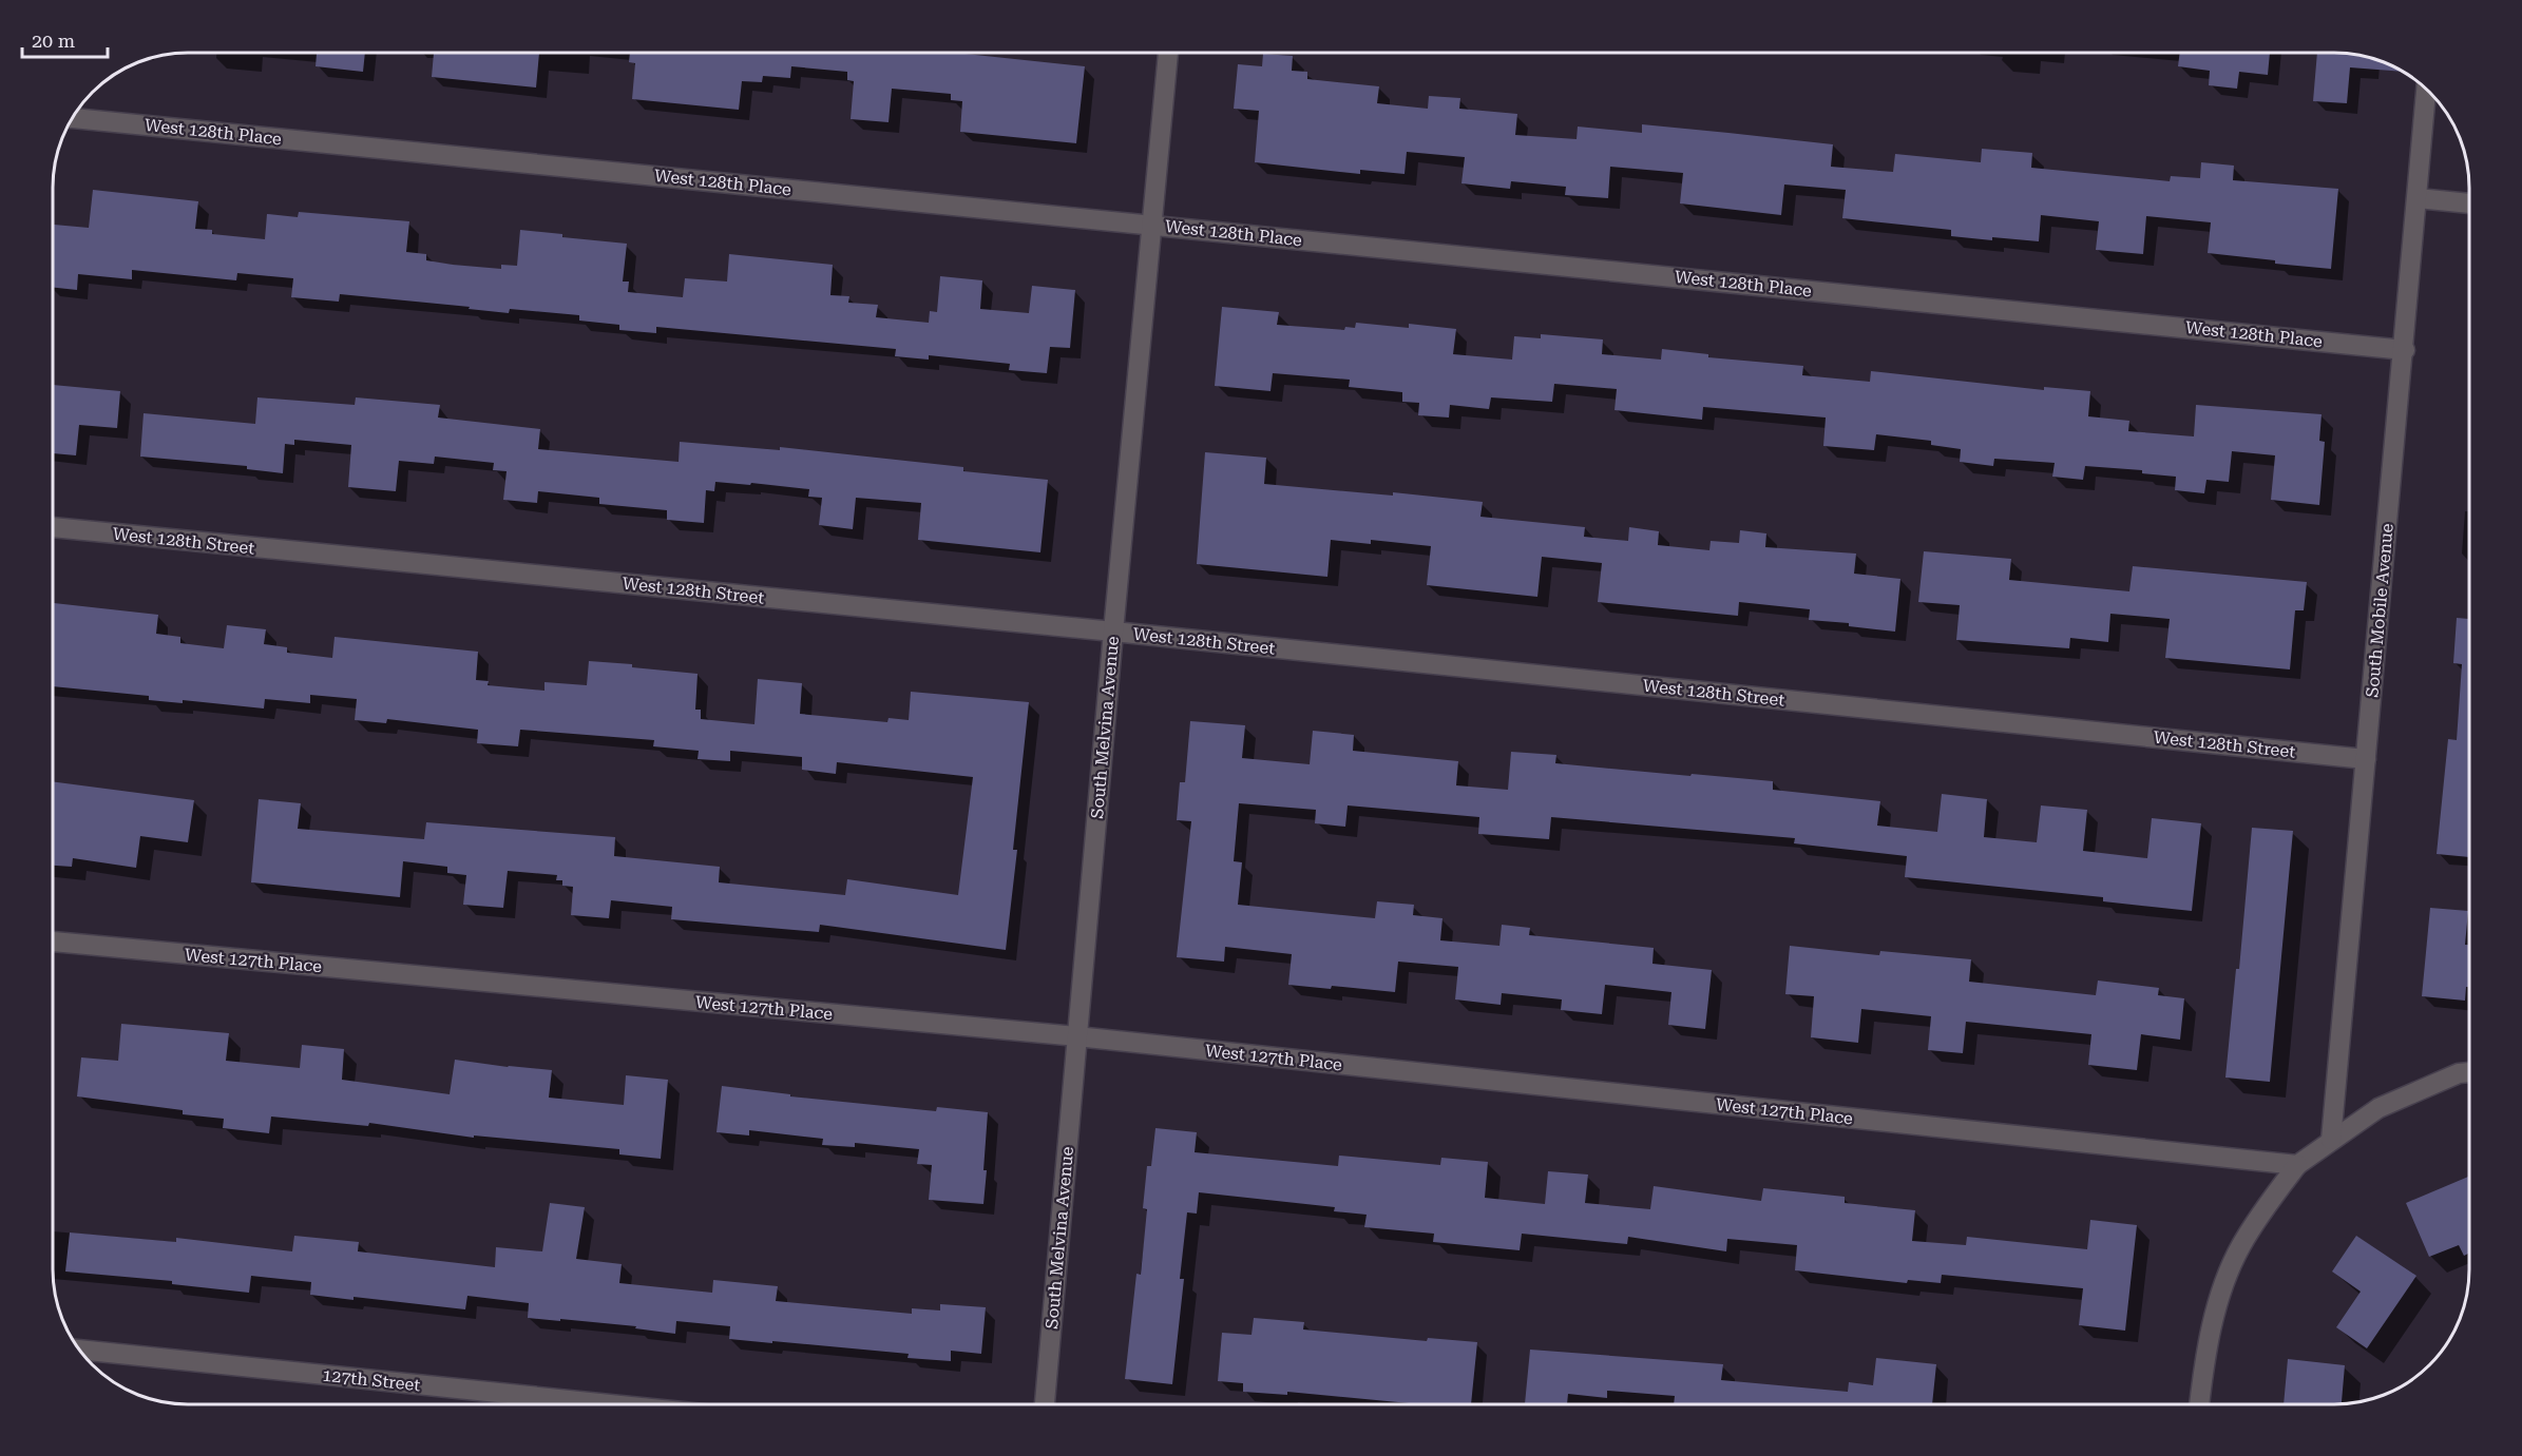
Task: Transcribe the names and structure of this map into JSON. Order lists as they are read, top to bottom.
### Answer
{
  "streets": {
    "street": [
      "West 128th Place",
      "West 128th Street",
      "South Mobile Avenue",
      "South Melvina Avenue",
      "West 127th Place",
      "127th Street"
    ]
  },
  "crossings": [
    ["West 128th Place", "South Mobile Avenue"],
    ["West 128th Place", "South Melvina Avenue"],
    ["West 128th Street", "South Mobile Avenue"],
    ["West 128th Street", "South Melvina Avenue"],
    ["South Melvina Avenue", "West 127th Place"]
  ],
  "scale_bar": "20 m"
}
